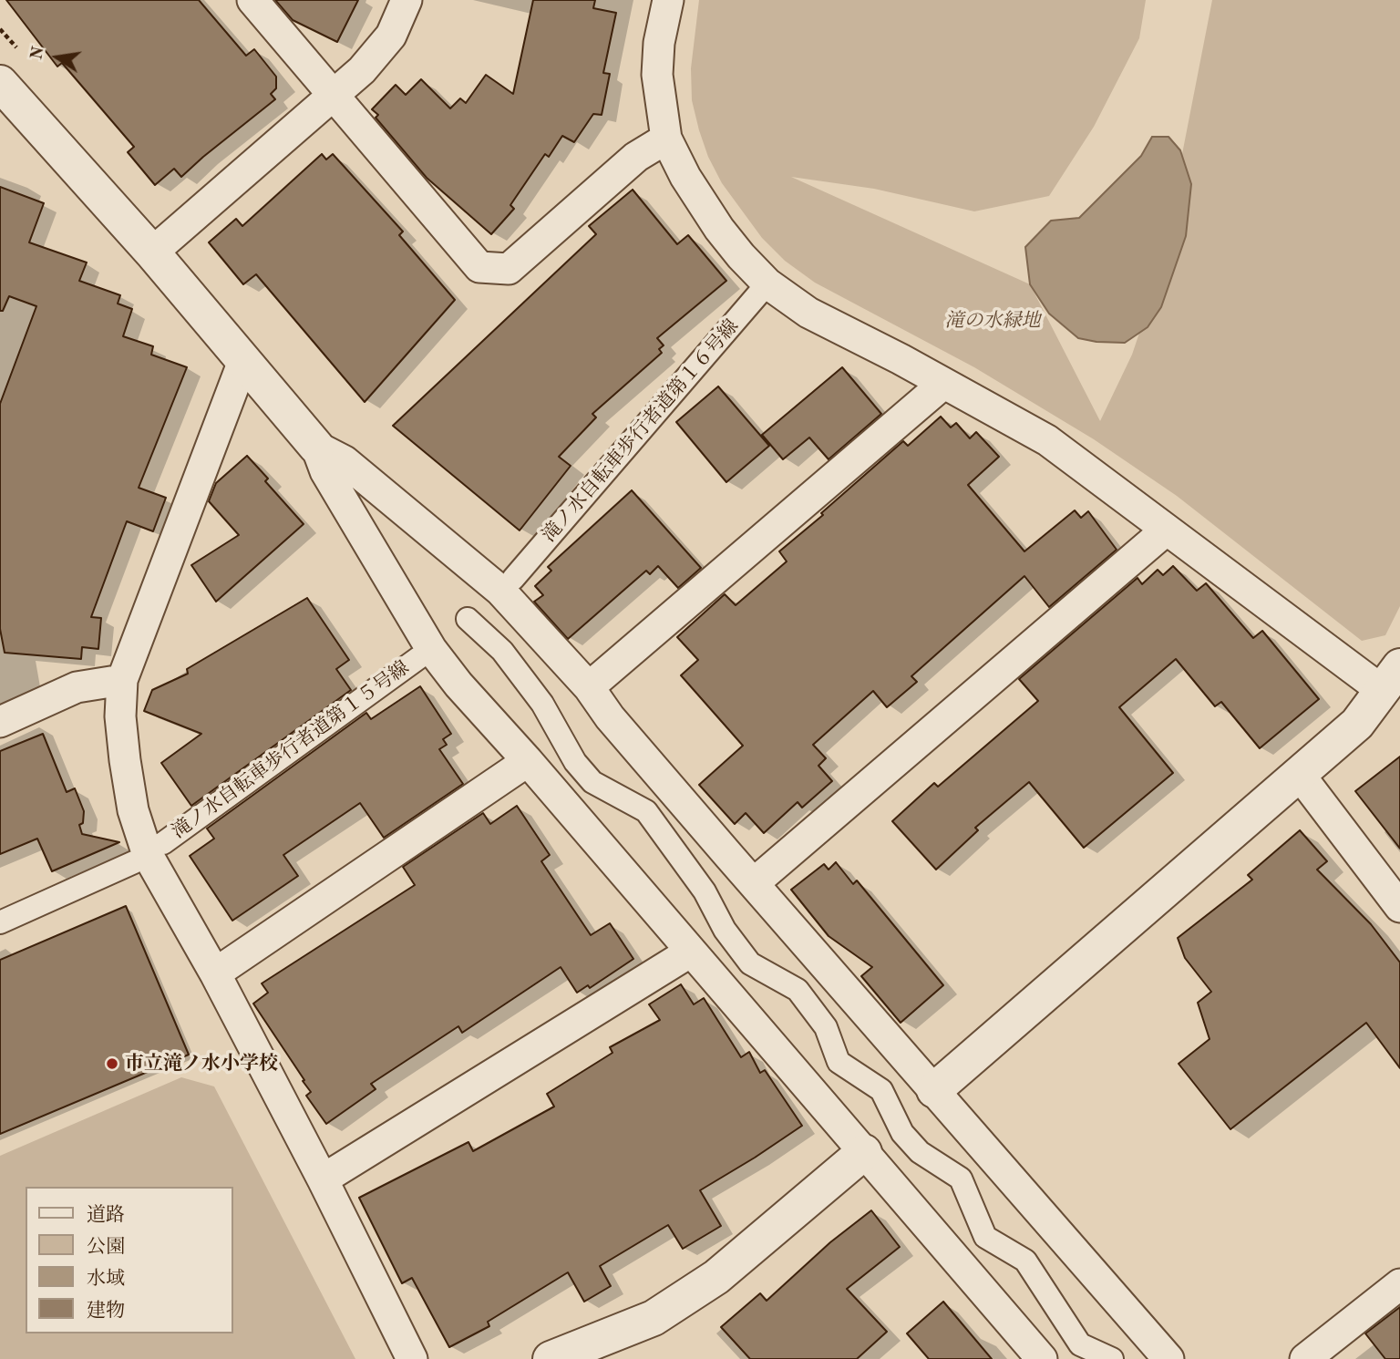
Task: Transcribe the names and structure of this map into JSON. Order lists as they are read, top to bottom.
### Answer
{
  "streets": {
    "street": ["滝ノ水自転車歩行者道第１６号線", "滝ノ水自転車歩行者道第１５号線"]
  },
  "parks": ["滝の水緑地"],
  "places": ["市立滝ノ水小学校"],
  "legend": [
    "道路",
    "公園",
    "水域",
    "建物"
  ],
  "north": "left"
}
